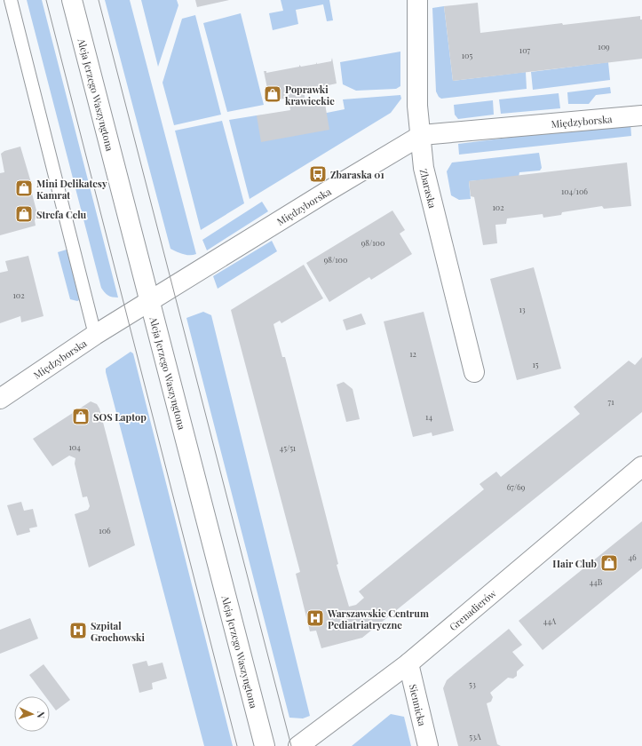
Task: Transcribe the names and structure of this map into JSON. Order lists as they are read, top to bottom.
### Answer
{
  "streets": {
    "street": [
      "Aleja Jerzego Waszyngtona",
      "Międzyborska",
      "Zbaraska",
      "Grenadierów",
      "Siennicka"
    ]
  },
  "crossings": [
    ["Aleja Jerzego Waszyngtona", "Międzyborska"],
    ["Międzyborska", "Zbaraska"],
    ["Grenadierów", "Siennicka"]
  ],
  "places": {
    "shop": [
      "Poprawki krawieckie",
      "Mini Delikatesy Kamrat",
      "Strefa Celu",
      "SOS Laptop",
      "Hair Club"
    ],
    "bus stop": ["Zbaraska 01"],
    "hospital": ["Warszawskie Centrum Pediatriatryczne", "Szpital Grochowski"]
  },
  "house_numbers": [
    "109",
    "107",
    "105",
    "104/106",
    "102",
    "98/100",
    "98/100",
    "102",
    "13",
    "12",
    "15",
    "71",
    "14",
    "104",
    "45/51",
    "67/69",
    "106",
    "46",
    "44B",
    "44A",
    "53",
    "53A"
  ],
  "north": "right"
}
